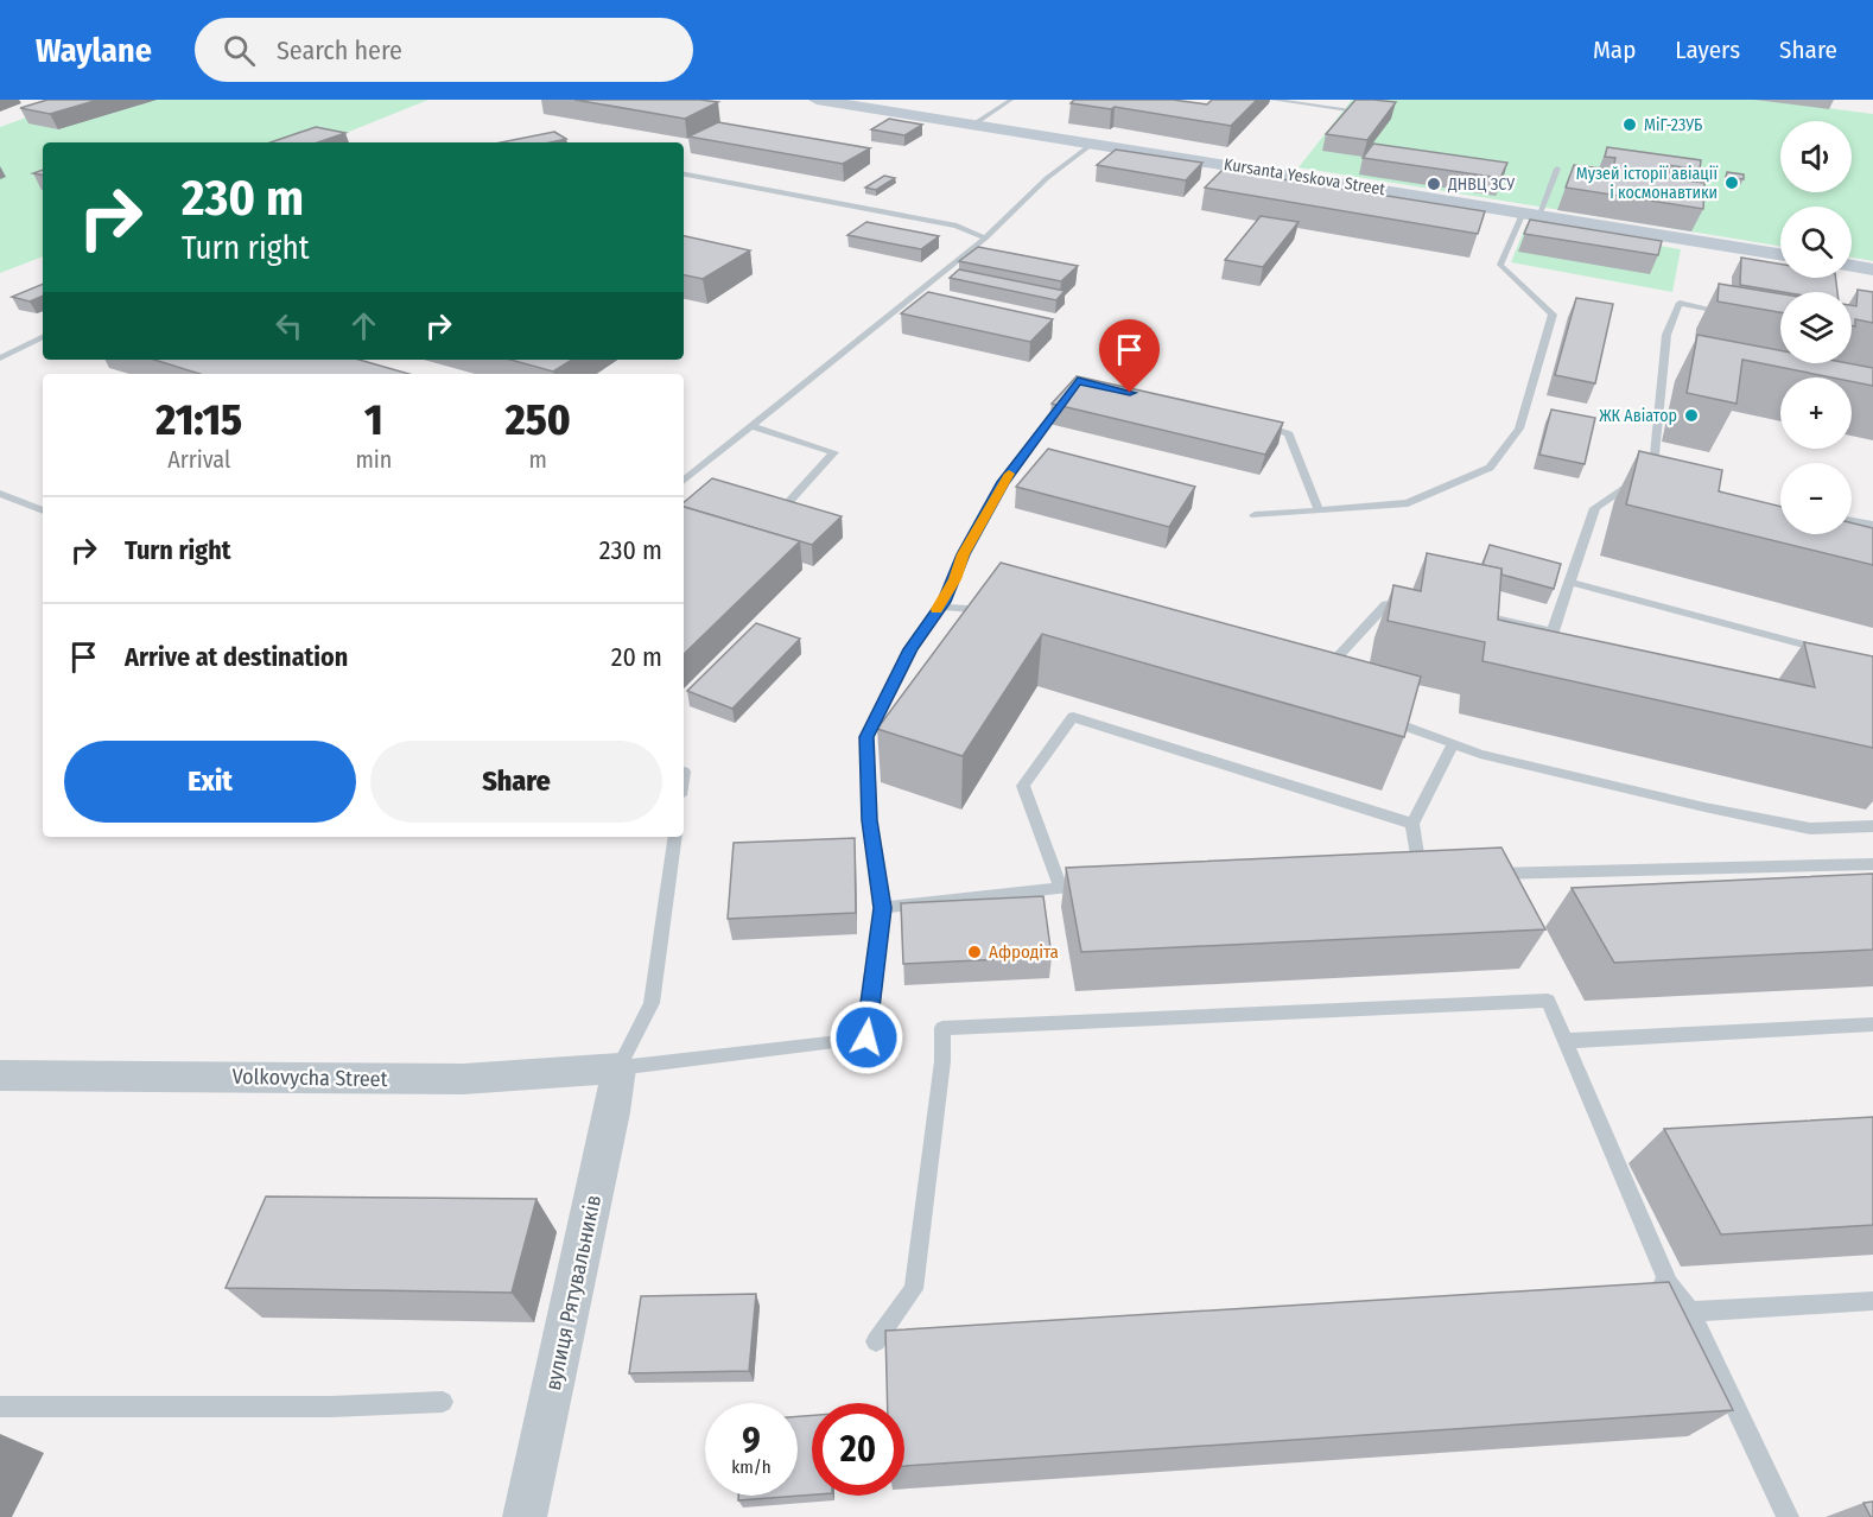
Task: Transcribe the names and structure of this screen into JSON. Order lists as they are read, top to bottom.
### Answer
{
  "streets": {
    "street": ["Kursanta Yeskova Street", "Volkovycha Street", "вулиця Рятувальників"]
  },
  "crossings": [
    ["Volkovycha Street", "вулиця Рятувальників"]
  ],
  "places": [
    "МіГ-23УБ",
    "Музей історії авіації і космонавтики",
    "ДНВЦ ЗСУ",
    "ЖК Авіатор",
    "Афродіта"
  ],
  "page": {
    "header": "Waylane",
    "search": "Search here",
    "nav": ["Map", "Layers", "Share"],
    "map_buttons": ["+", "−"],
    "turn": ["230 m", "Turn right"],
    "eta": [
      "21:15",
      "Arrival",
      "1",
      "min",
      "250",
      "m"
    ],
    "list": [
      {
        "name": "Turn right",
        "value": "230 m"
      },
      {
        "name": "Arrive at destination",
        "value": "20 m"
      }
    ],
    "buttons": ["Exit", "Share"],
    "speed": "9 km/h",
    "limit": "20"
  }
}
